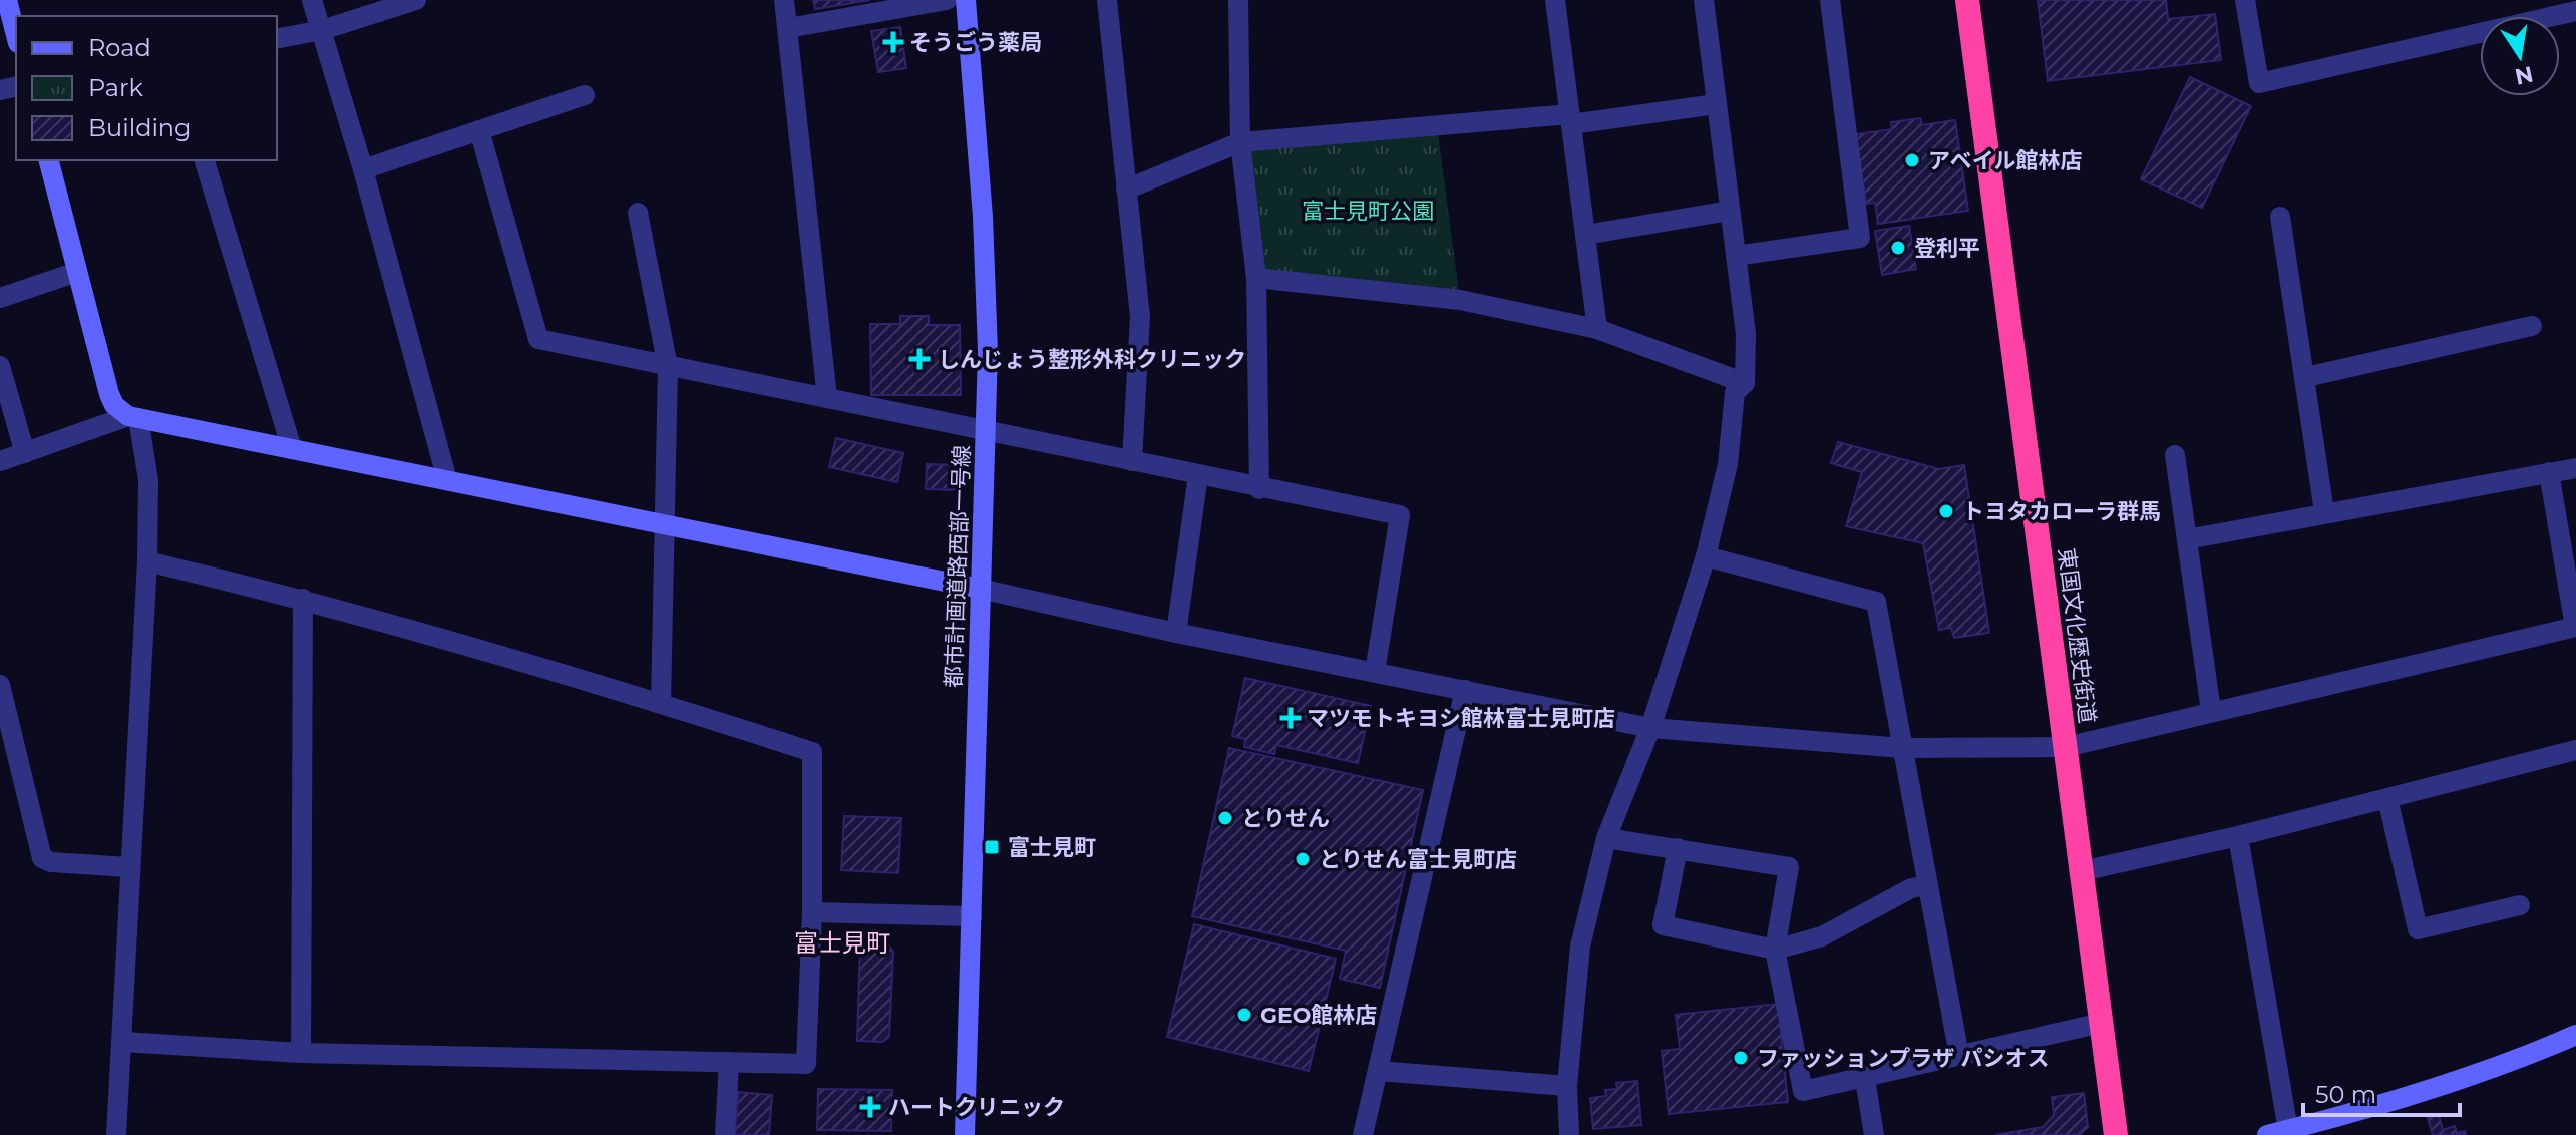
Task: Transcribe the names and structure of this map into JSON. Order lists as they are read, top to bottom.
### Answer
{
  "streets": {
    "highway": ["東国文化歴史街道"],
    "street": ["都市計画道路西部一号線"]
  },
  "districts": ["富士見町"],
  "parks": ["富士見町公園"],
  "places": {
    "health": [
      "そうごう薬局",
      "しんじょう整形外科クリニック",
      "マツモトキヨシ館林富士見町店",
      "ハートクリニック"
    ],
    "other": [
      "アベイル館林店",
      "登利平",
      "トヨタカローラ群馬",
      "とりせん",
      "とりせん富士見町店",
      "GEO館林店",
      "ファッションプラザ パシオス"
    ],
    "transit": ["富士見町"]
  },
  "legend": ["Road", "Park", "Building"],
  "scale_bar": "50 m",
  "north": "bottom"
}
